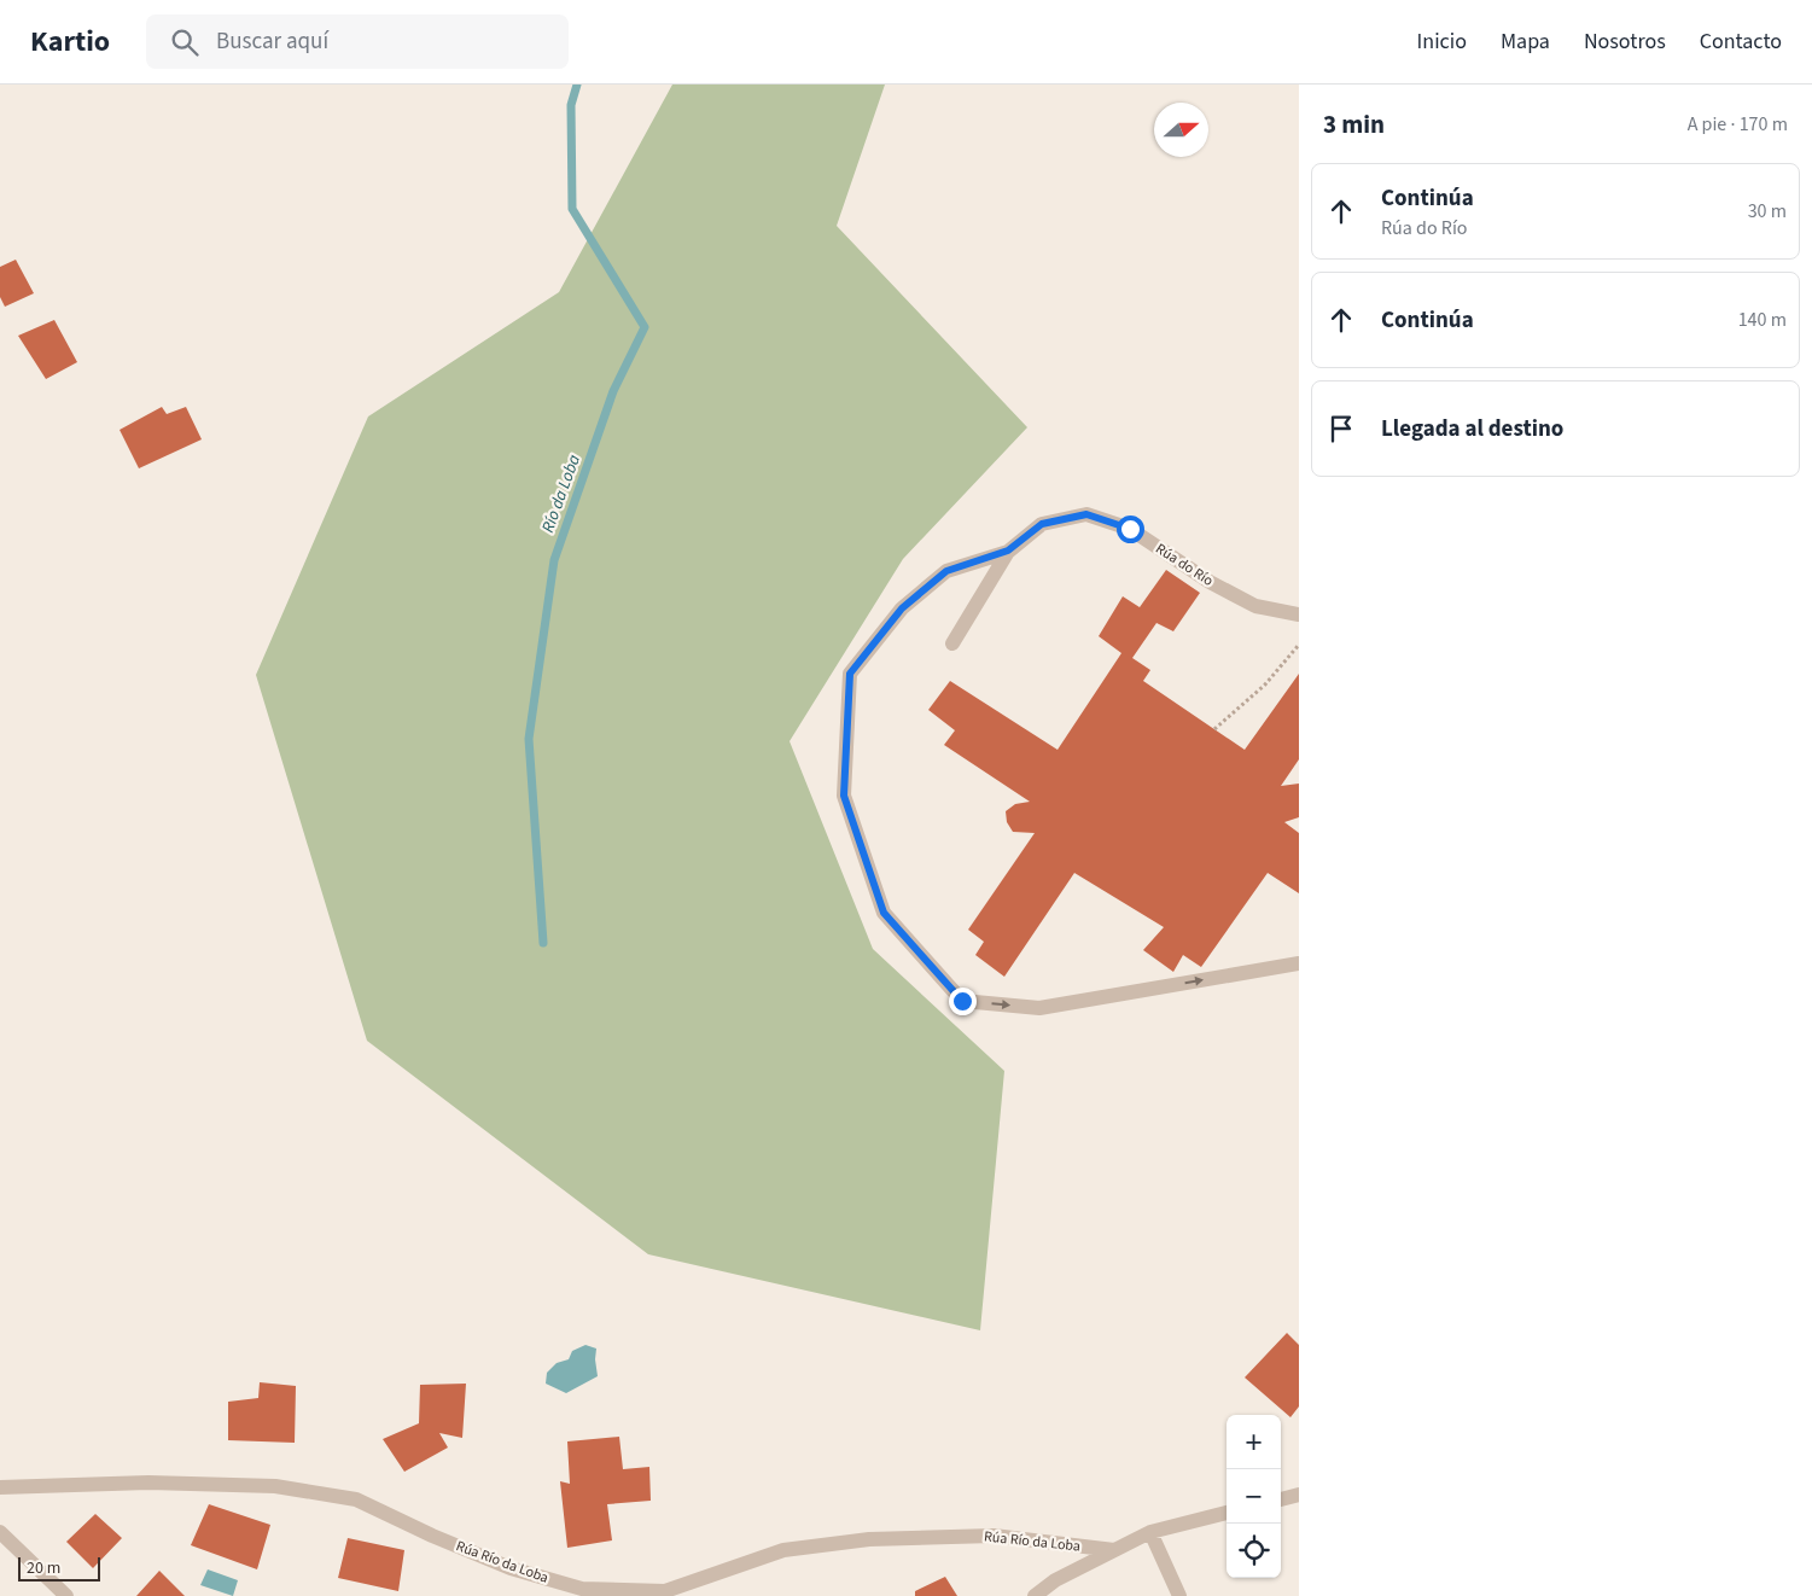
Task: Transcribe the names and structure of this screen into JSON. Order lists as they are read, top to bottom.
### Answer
{
  "streets": {
    "street": ["Rúa do Río", "Rúa Río da Loba"]
  },
  "water": ["Río da Loba"],
  "scale_bar": "20 m",
  "north": "right",
  "page": {
    "header": "Kartio",
    "search": "Buscar aquí",
    "nav": [
      "Inicio",
      "Mapa",
      "Nosotros",
      "Contacto"
    ],
    "heading": ["3 min", "A pie · 170 m"],
    "list": [
      ["Continúa", "Rúa do Río", "30 m"],
      ["Continúa", "140 m"],
      "Llegada al destino"
    ],
    "map_buttons": ["+", "−"],
    "scale": "20 m"
  }
}
